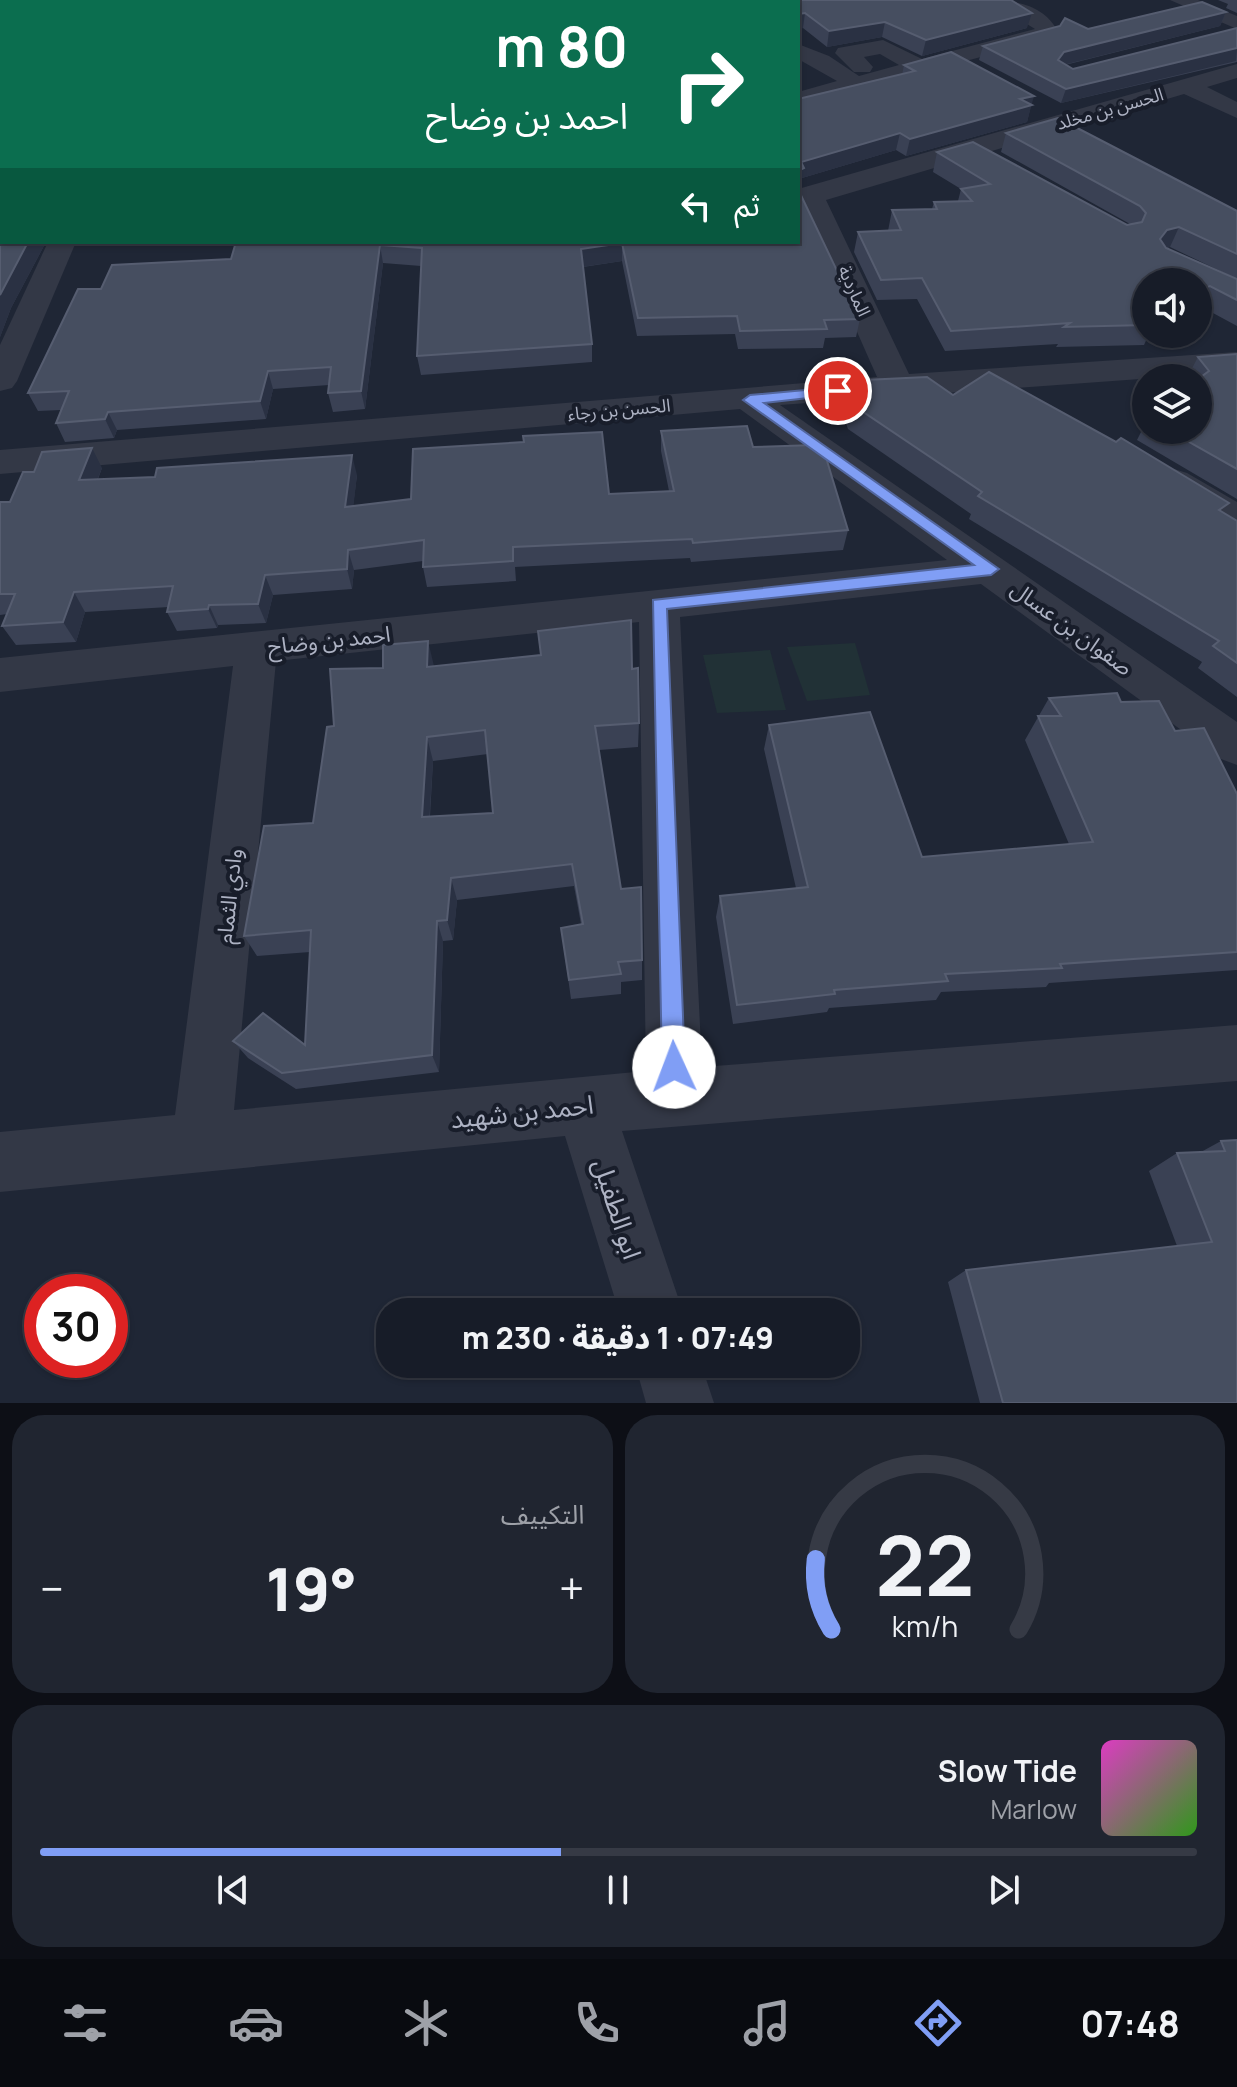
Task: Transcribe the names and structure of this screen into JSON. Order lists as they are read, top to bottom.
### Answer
{
  "streets": {
    "street": [
      "الحسن بن مخلد",
      "الماردية",
      "الحسن بن رجاء",
      "صفوان بن عسال",
      "احمد بن وضاح",
      "وادي الثمام",
      "احمد بن شهيد",
      "ابو الطفيل"
    ]
  },
  "crossings": [
    ["الحسن بن مخلد", "الماردية"],
    ["الماردية", "الحسن بن رجاء"],
    ["الحسن بن رجاء", "صفوان بن عسال"],
    ["صفوان بن عسال", "احمد بن وضاح"],
    ["احمد بن وضاح", "وادي الثمام"],
    ["وادي الثمام", "احمد بن شهيد"],
    ["احمد بن شهيد", "ابو الطفيل"]
  ],
  "page": {
    "turn": ["80 m", "احمد بن وضاح"],
    "then": "ثم",
    "limit": "30",
    "trip": "07:49 · 1 دقيقة · 230 m",
    "tile": "التكييف",
    "heat": ["−", "19°", "+"],
    "song": ["Slow Tide", "Marlow"],
    "tabs": "07:48",
    "gauge": ["22", "km/h"]
  }
}
